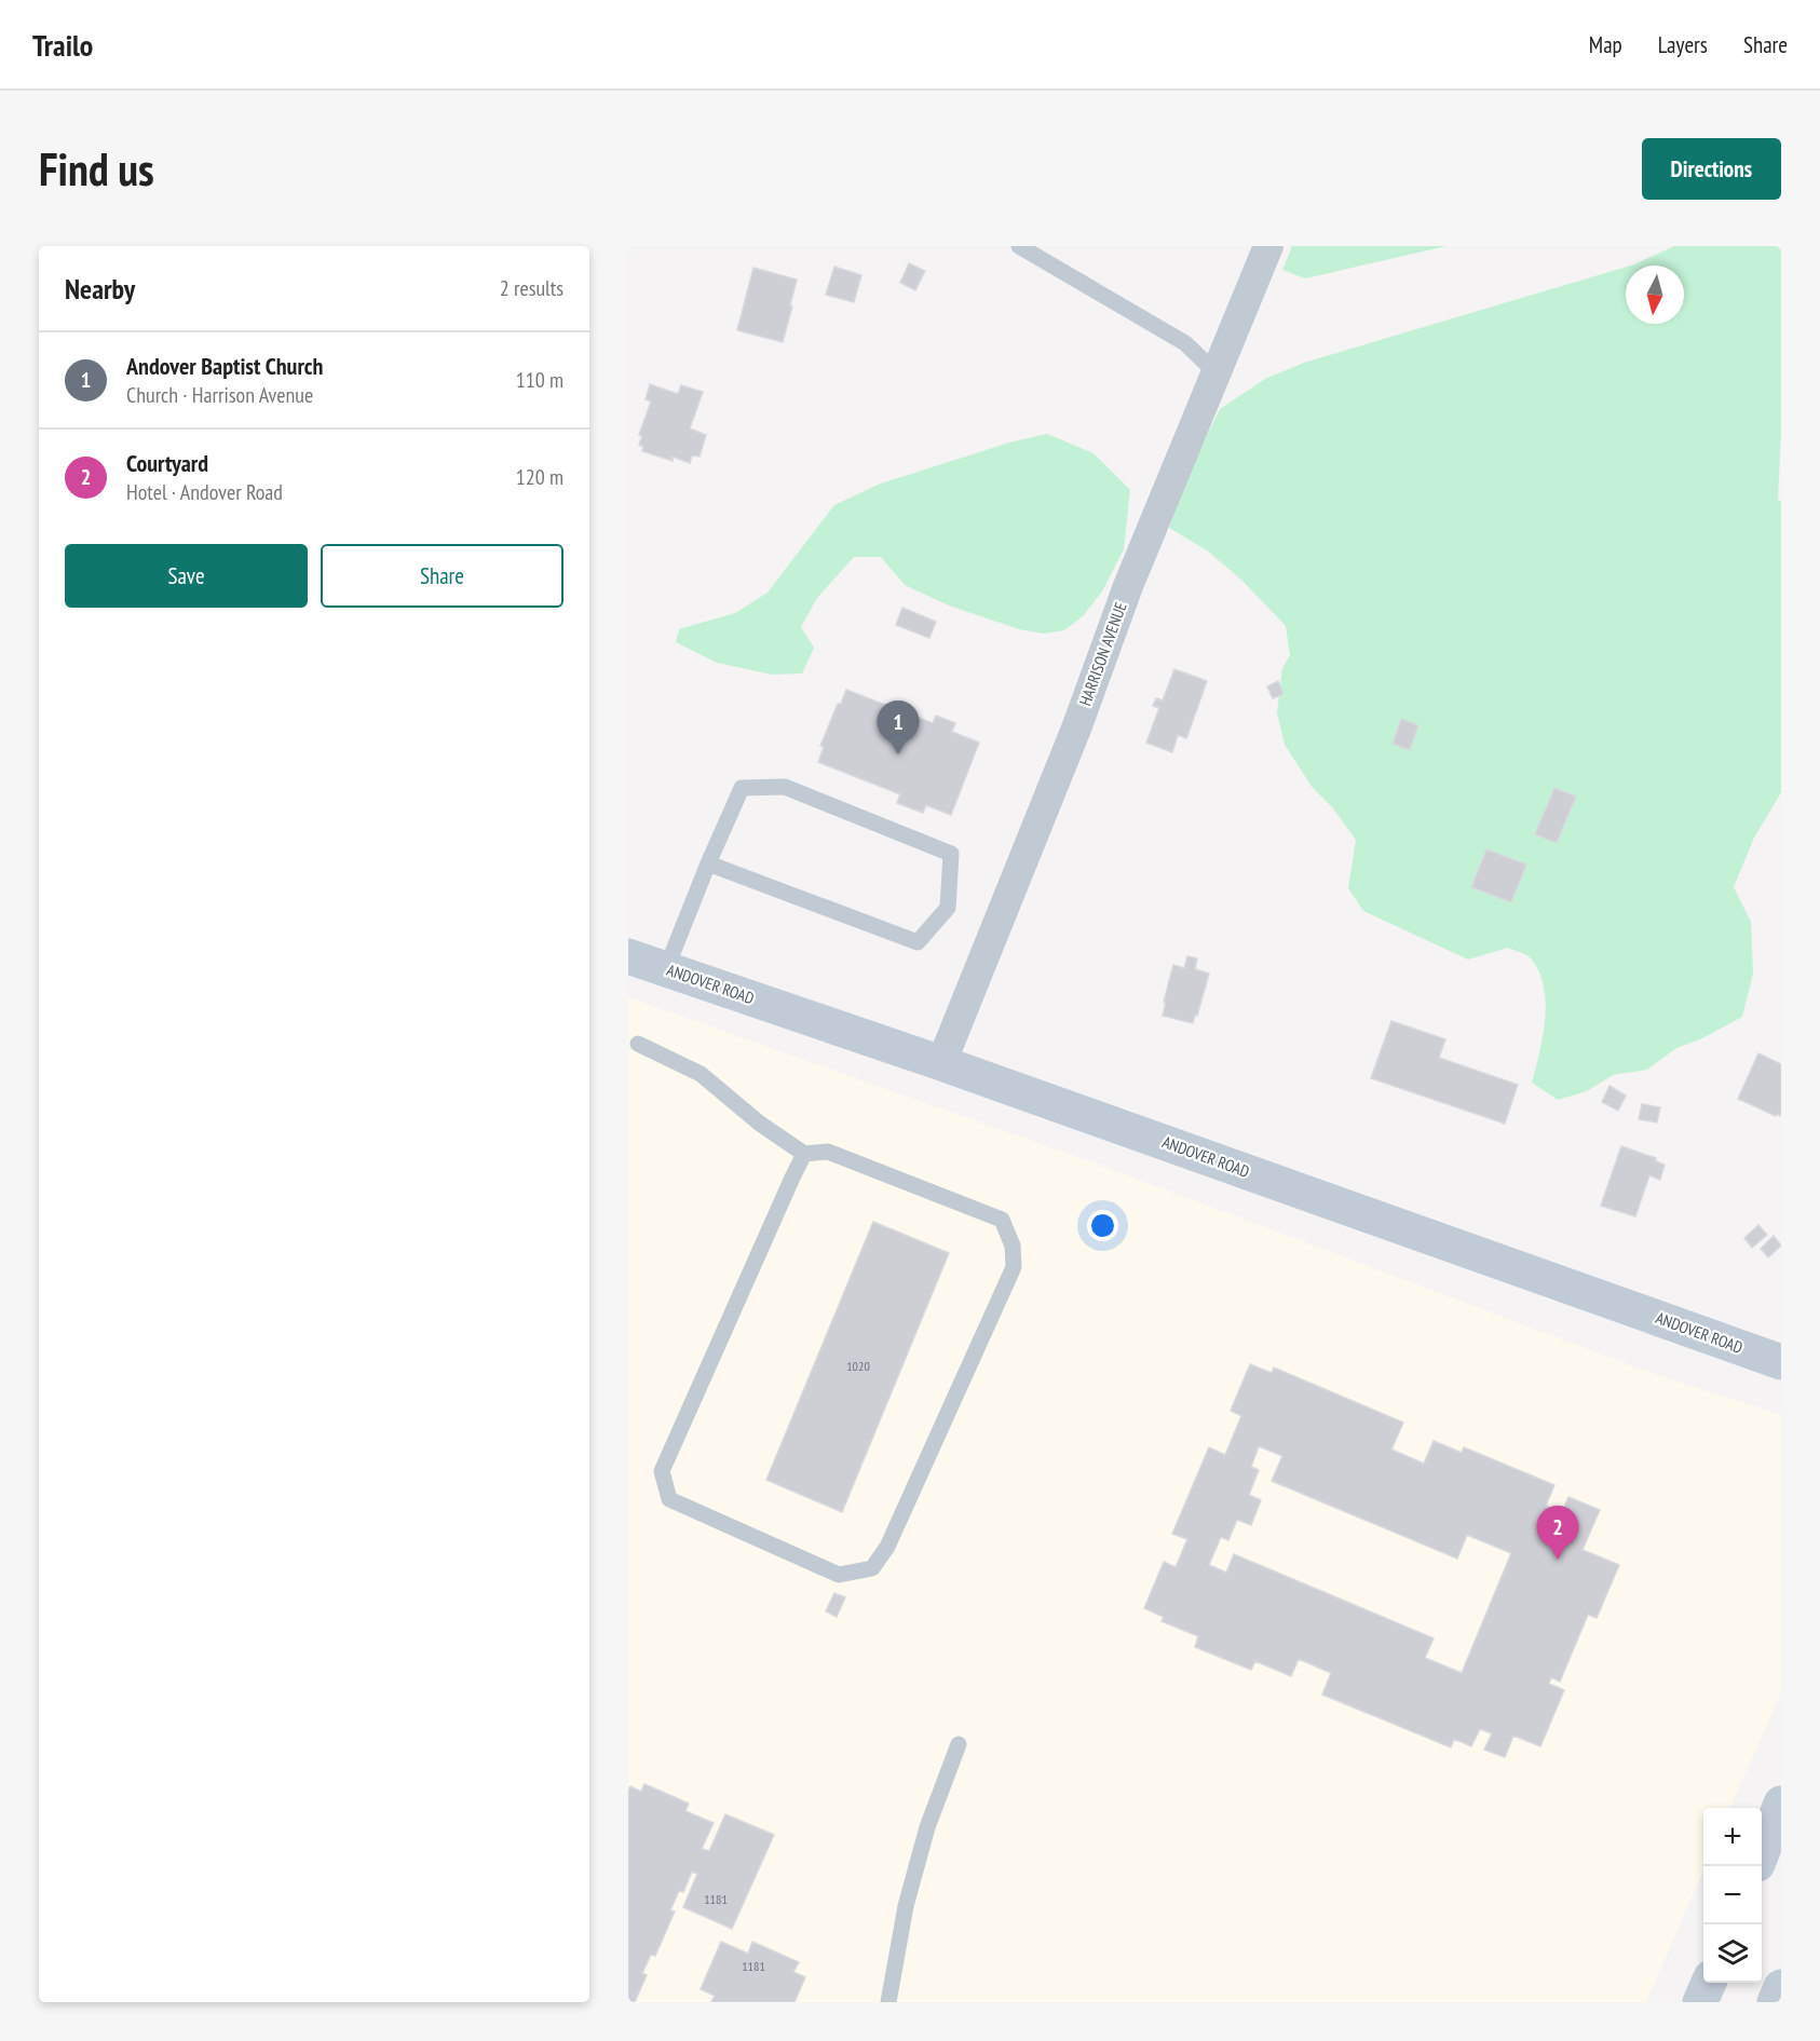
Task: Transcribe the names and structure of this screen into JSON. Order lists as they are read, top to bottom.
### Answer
{
  "streets": {
    "street": ["HARRISON AVENUE", "ANDOVER ROAD"]
  },
  "crossings": [
    ["HARRISON AVENUE", "ANDOVER ROAD"]
  ],
  "house_numbers": ["1020", "1181", "1181"],
  "north": "bottom",
  "page": {
    "header": "Trailo",
    "nav": ["Map", "Layers", "Share"],
    "buttons": [
      "Directions",
      ["Save", "Share"]
    ],
    "title": "Find us",
    "heading": ["Nearby", "2 results"],
    "list": [
      {
        "mark": "1",
        "name": "Andover Baptist Church",
        "note": "Church · Harrison Avenue",
        "value": "110 m"
      },
      {
        "mark": "2",
        "name": "Courtyard",
        "note": "Hotel · Andover Road",
        "value": "120 m"
      }
    ],
    "pins": ["1", "2"],
    "map_buttons": ["+", "−"]
  }
}
